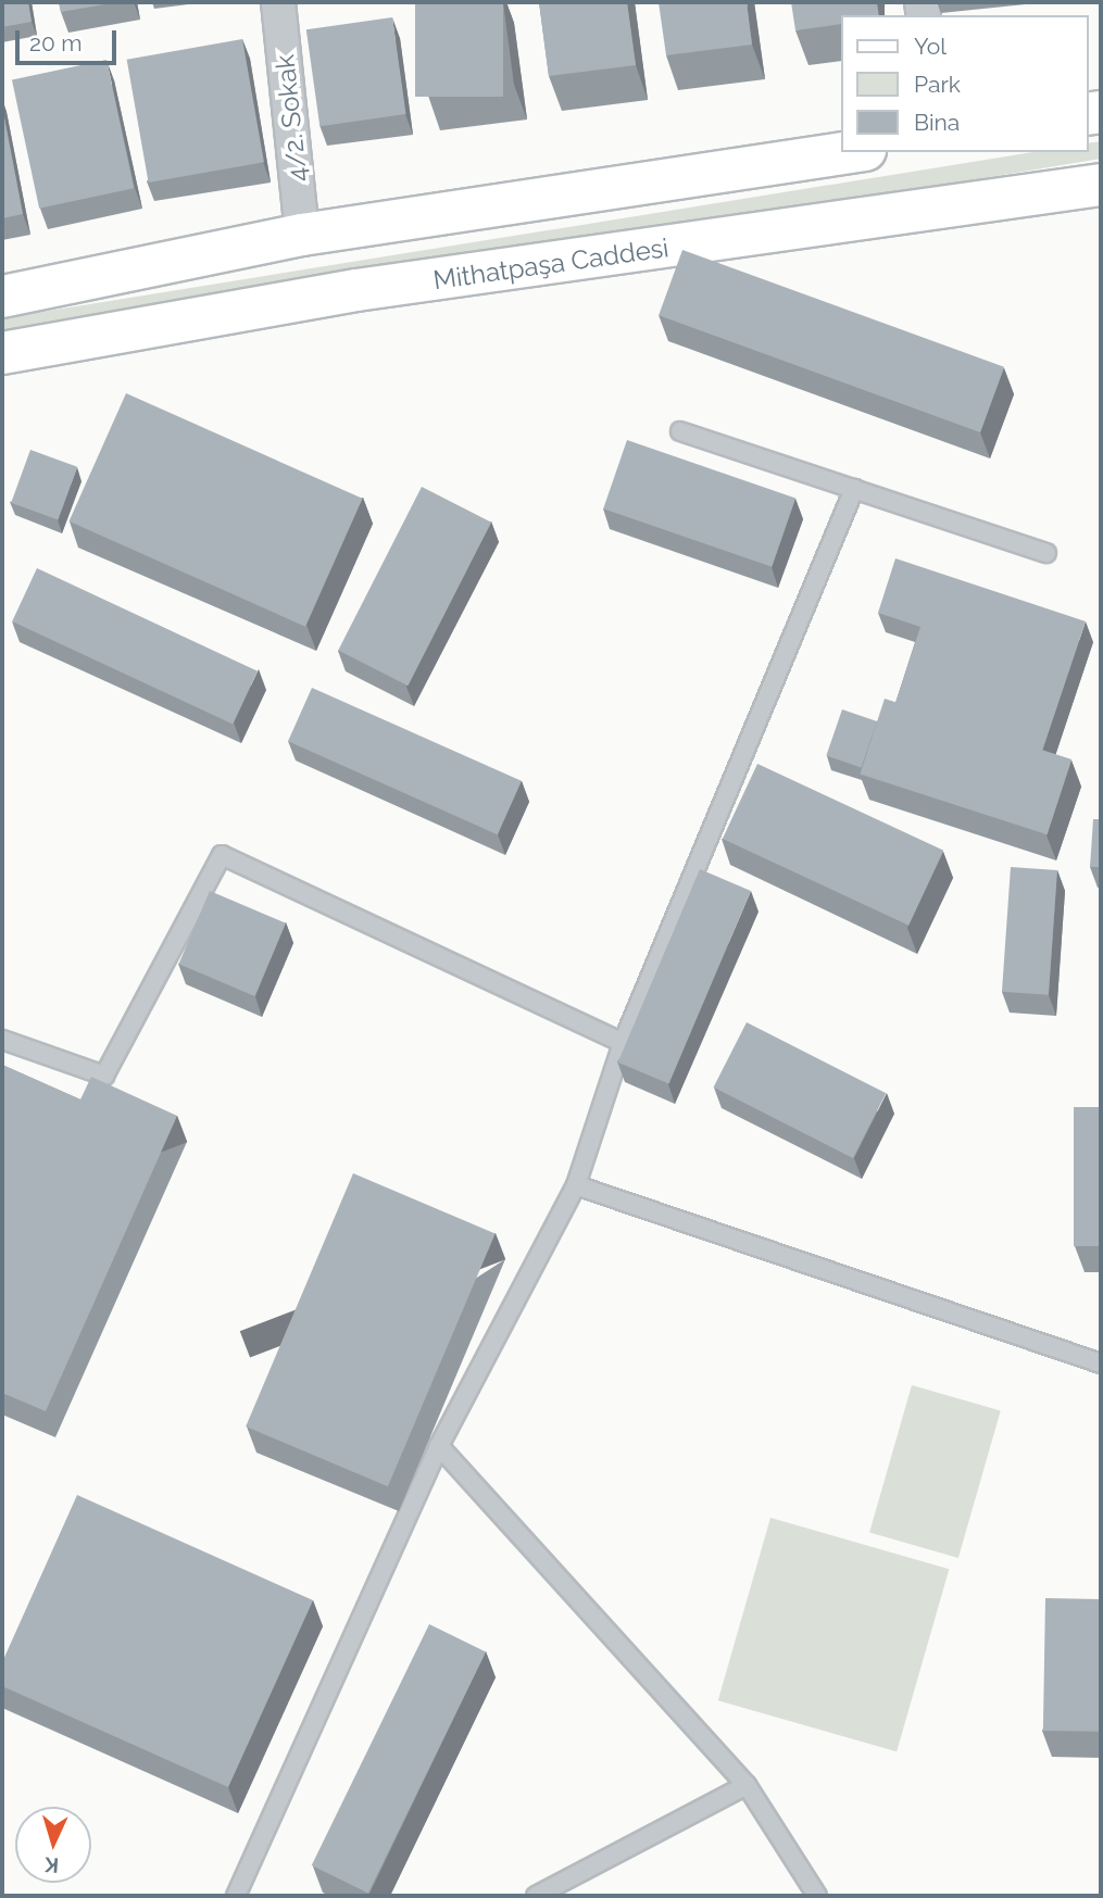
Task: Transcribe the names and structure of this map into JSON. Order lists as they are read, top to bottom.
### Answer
{
  "streets": {
    "main road": ["Mithatpaşa Caddesi"],
    "street": ["4/2. Sokak"]
  },
  "legend": ["Yol", "Park", "Bina"],
  "scale_bar": "20 m",
  "north": "bottom"
}
